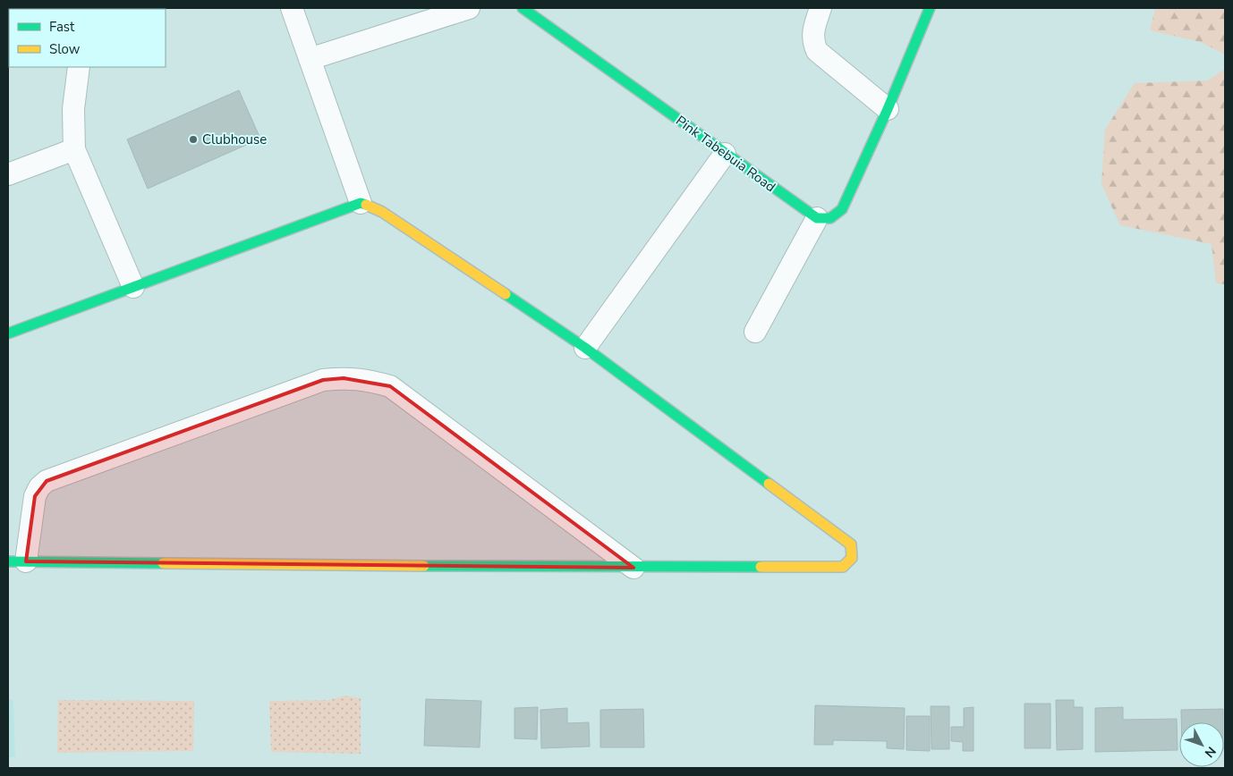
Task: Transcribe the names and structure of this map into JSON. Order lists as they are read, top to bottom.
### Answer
{
  "streets": {
    "street": ["Pink Tabebuia Road"]
  },
  "places": ["Clubhouse"],
  "legend": ["Fast", "Slow"],
  "north": "bottom right"
}
